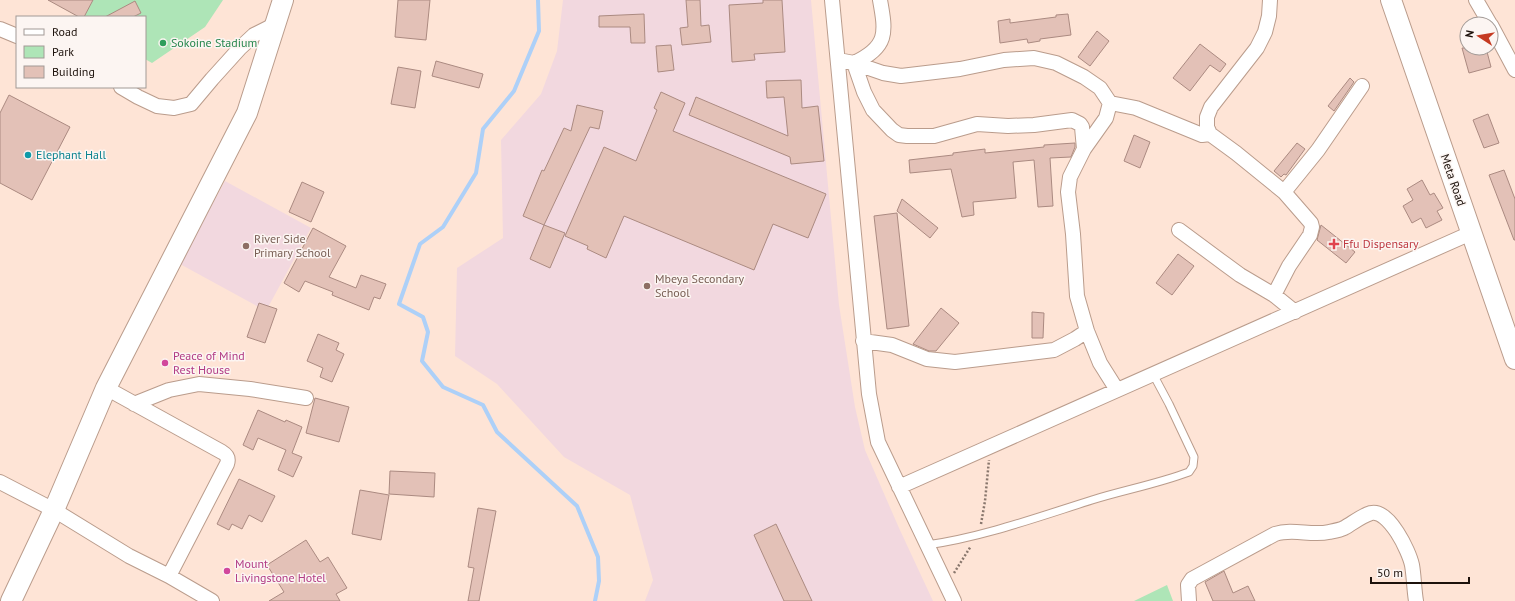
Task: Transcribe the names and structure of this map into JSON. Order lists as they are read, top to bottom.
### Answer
{
  "streets": {
    "street": ["Meta Road"]
  },
  "places": {
    "other": [
      "Sokoine Stadium",
      "Elephant Hall",
      "River Side Primary School",
      "Mbeya Secondary School",
      "Peace of Mind Rest House",
      "Mount Livingstone Hotel"
    ],
    "health": ["Ffu Dispensary"]
  },
  "legend": ["Road", "Park", "Building"],
  "scale_bar": "50 m",
  "north": "left"
}
